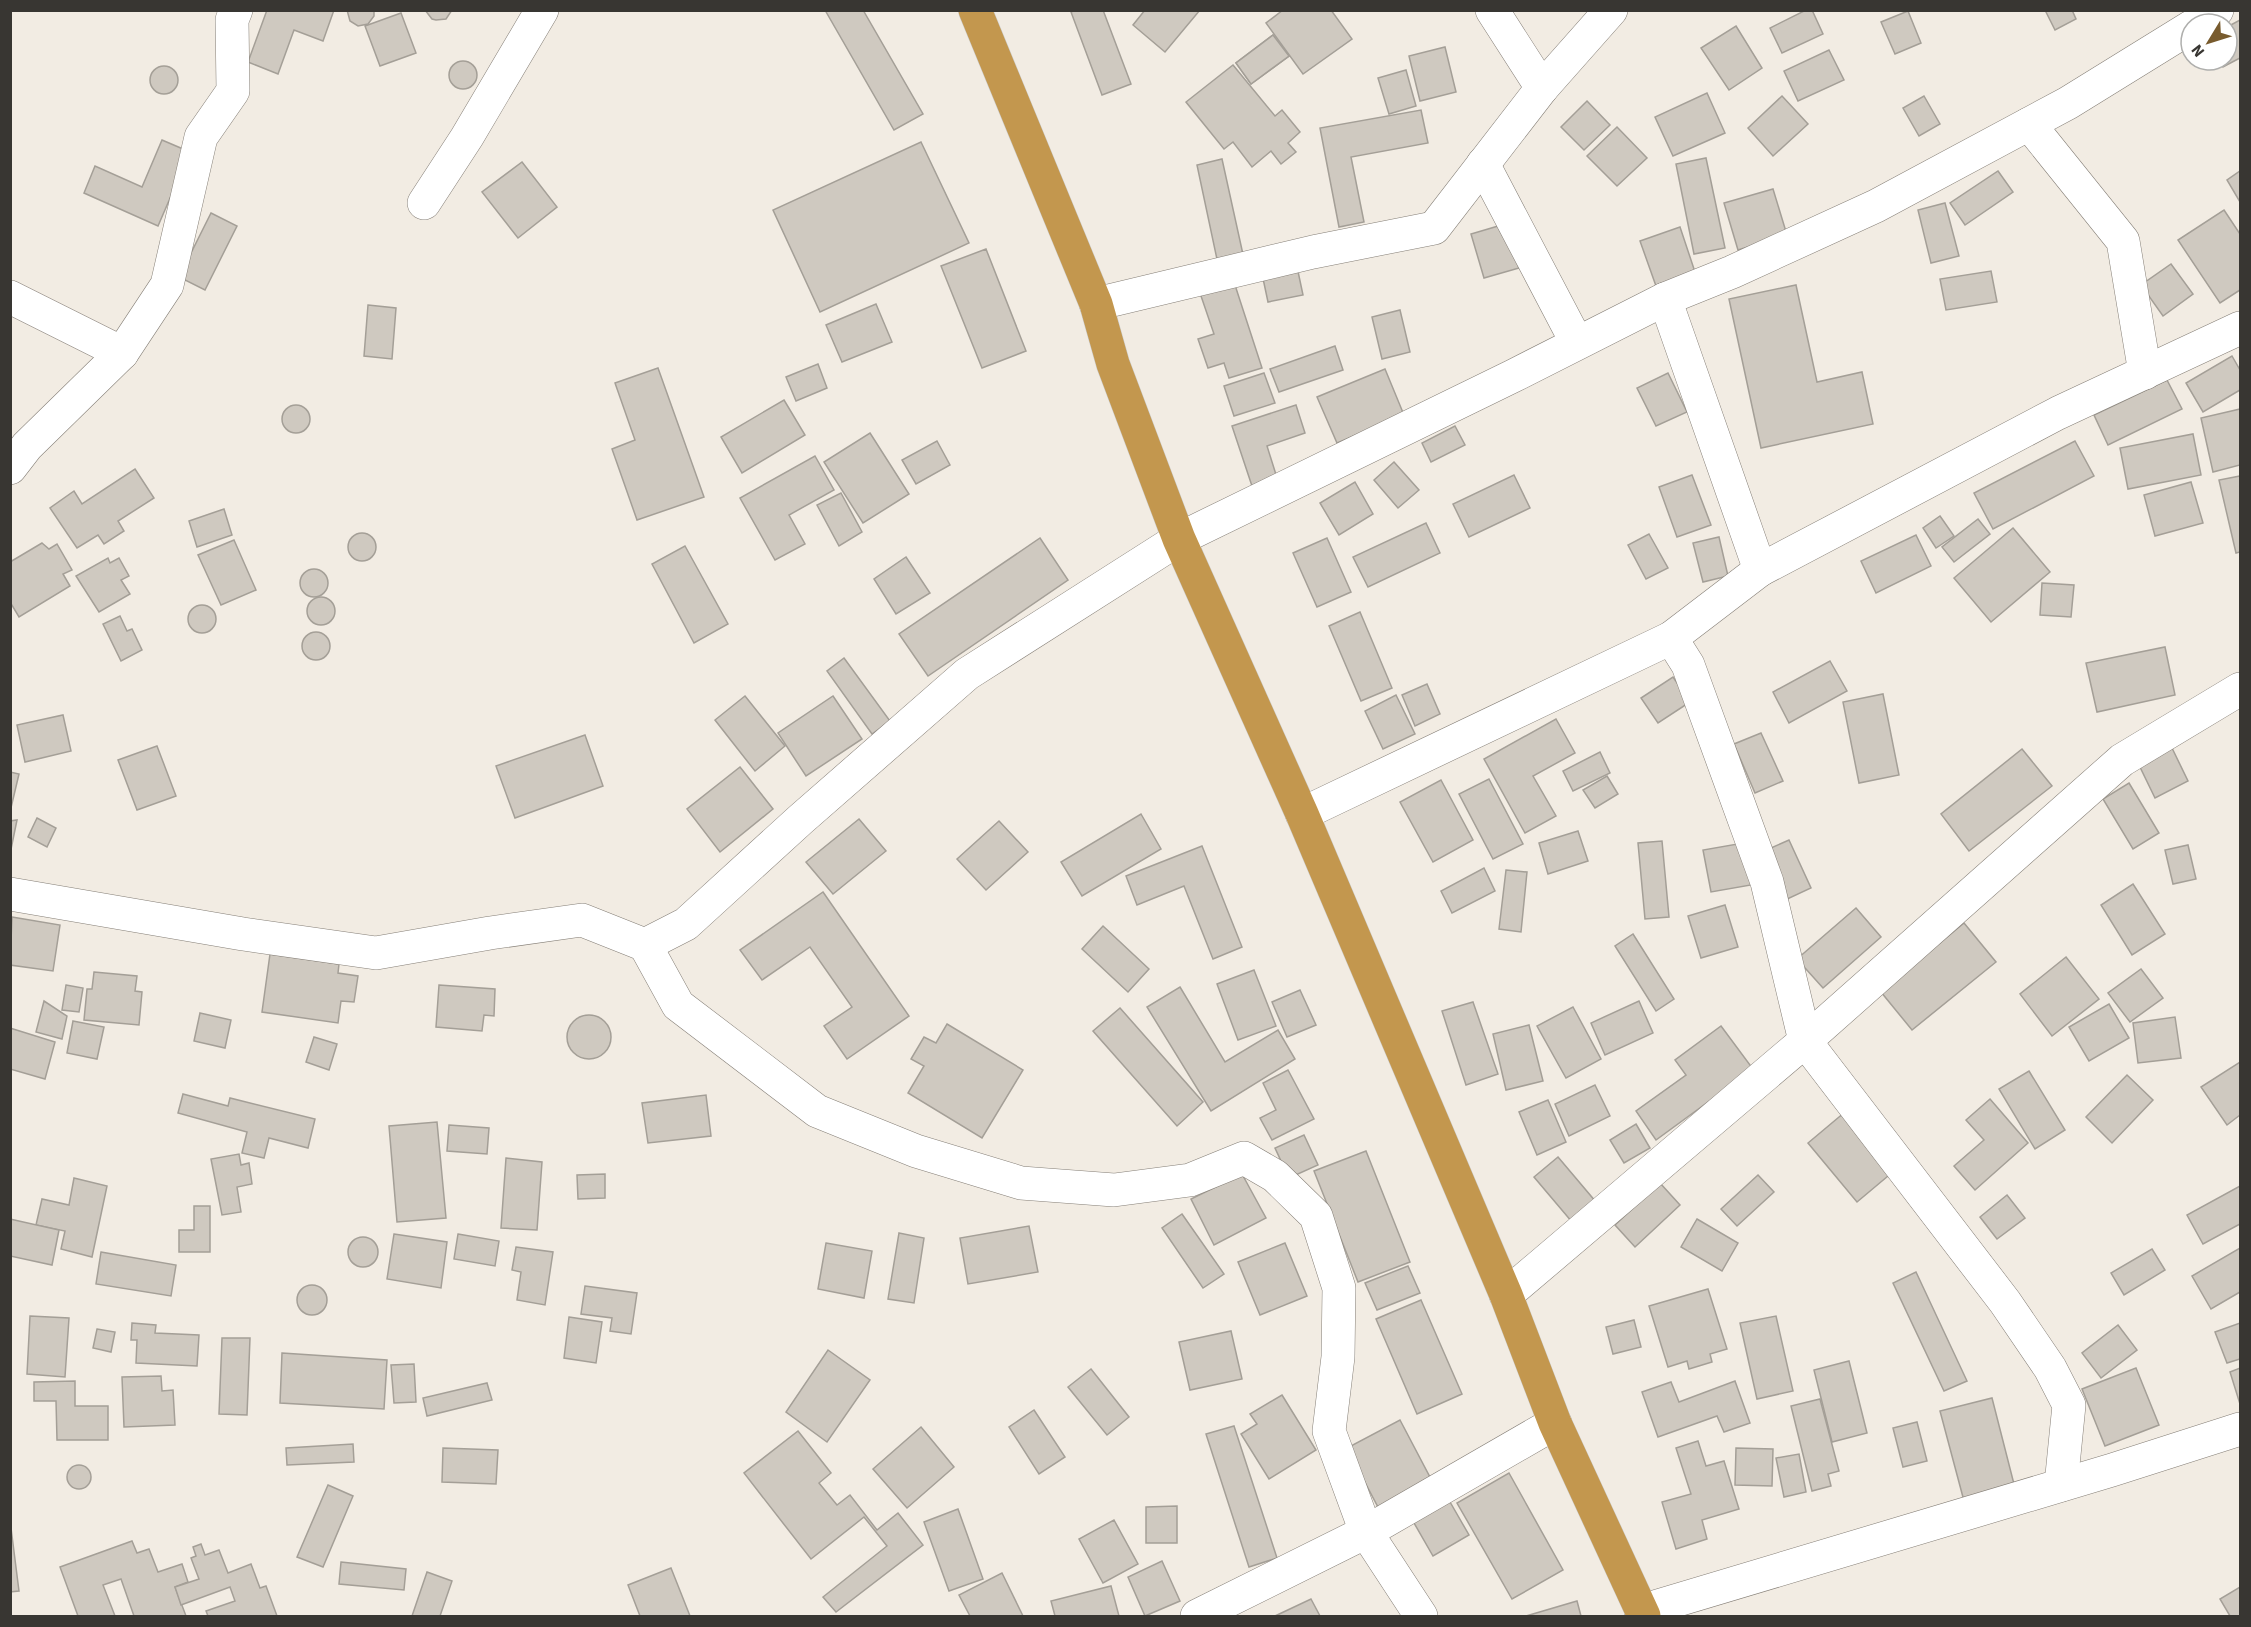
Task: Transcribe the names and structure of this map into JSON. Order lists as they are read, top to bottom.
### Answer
{
  "north": "bottom left"
}
